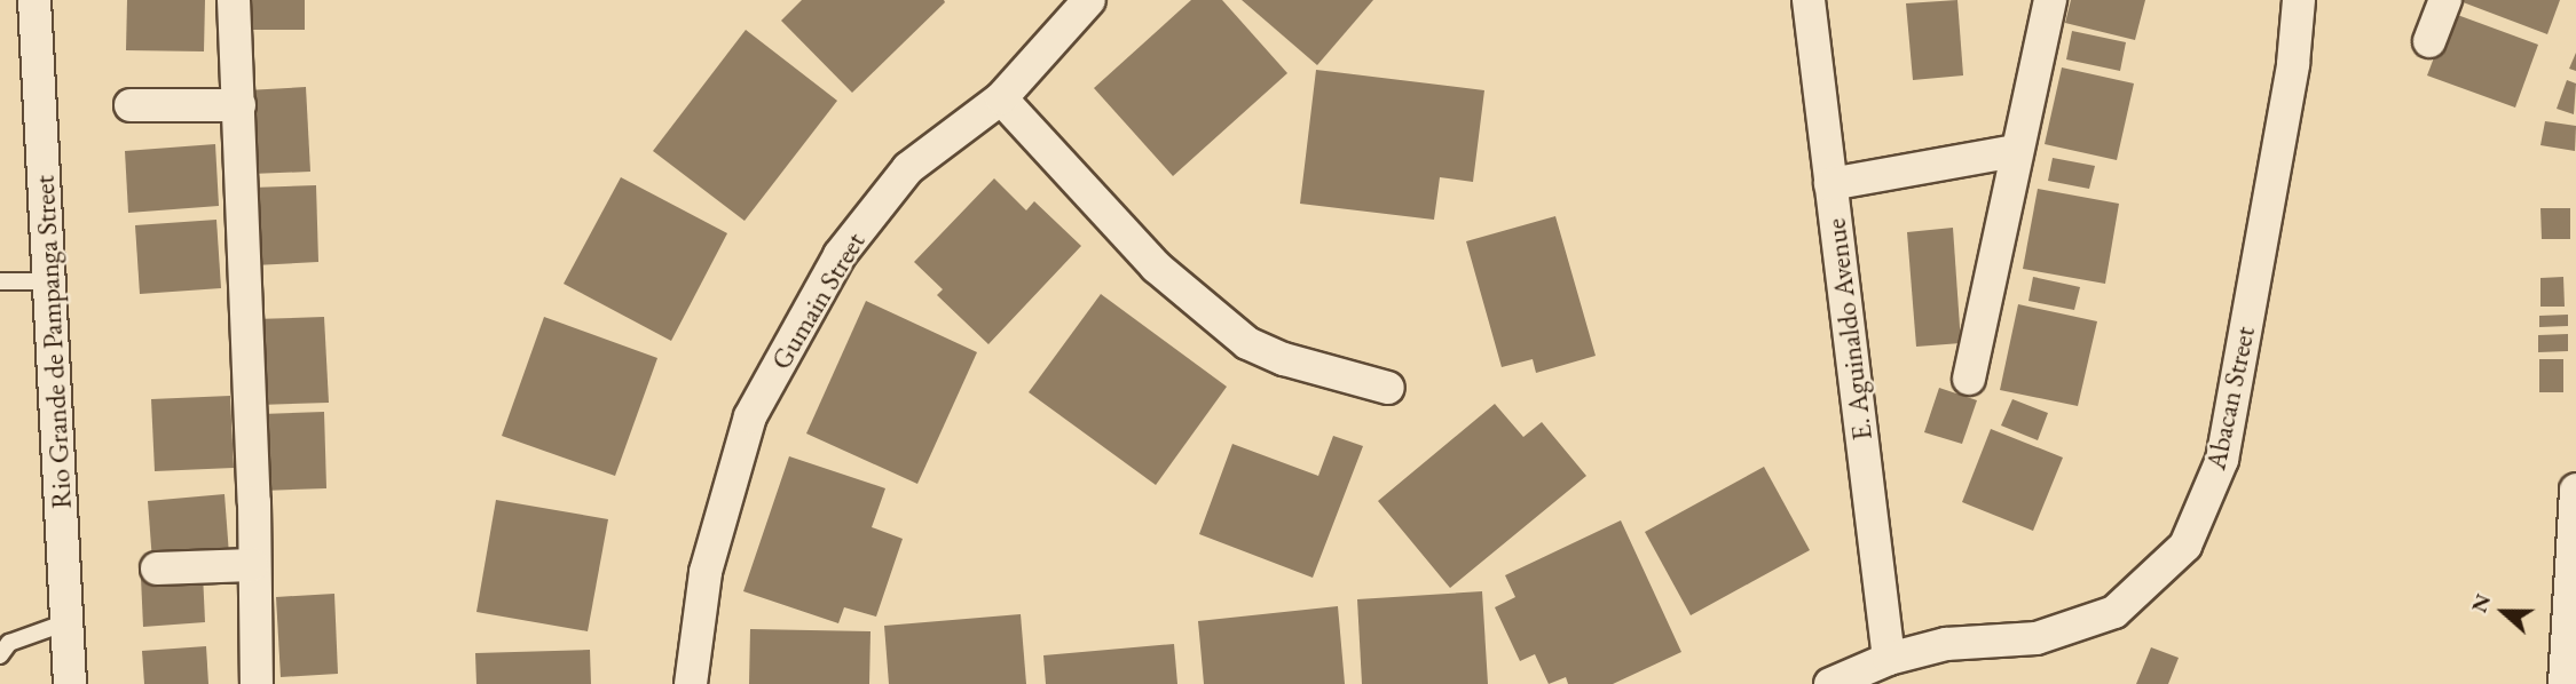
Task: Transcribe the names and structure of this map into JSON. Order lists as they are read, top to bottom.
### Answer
{
  "streets": {
    "street": [
      "Gumain Street",
      "E. Aguinaldo Avenue",
      "Rio Grande de Pampanga Street",
      "Abacan Street"
    ]
  },
  "crossings": [
    ["E. Aguinaldo Avenue", "Abacan Street"]
  ],
  "north": "left"
}
